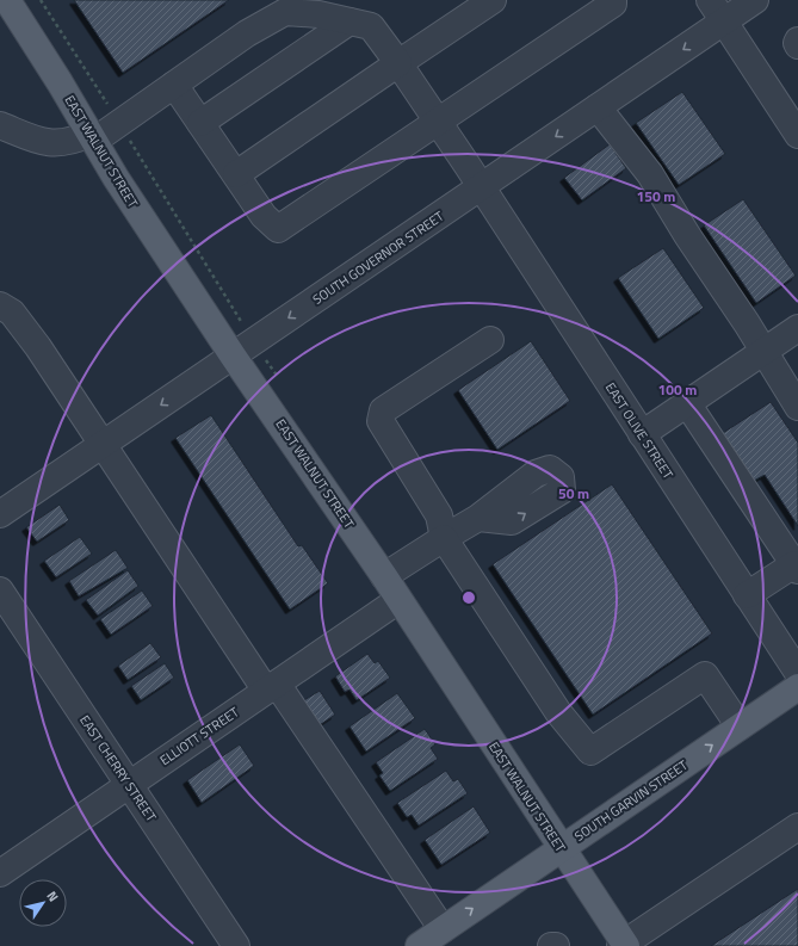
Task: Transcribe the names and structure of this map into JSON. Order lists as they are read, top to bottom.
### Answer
{
  "streets": {
    "main road": ["EAST WALNUT STREET", "SOUTH GARVIN STREET"],
    "street": [
      "SOUTH GOVERNOR STREET",
      "EAST OLIVE STREET",
      "ELLIOTT STREET",
      "EAST CHERRY STREET"
    ]
  },
  "crossings": [
    ["EAST WALNUT STREET", "SOUTH GOVERNOR STREET"],
    ["EAST WALNUT STREET", "EAST OLIVE STREET"],
    ["EAST WALNUT STREET", "ELLIOTT STREET"],
    ["EAST WALNUT STREET", "SOUTH GARVIN STREET"],
    ["SOUTH GOVERNOR STREET", "EAST OLIVE STREET"],
    ["ELLIOTT STREET", "EAST CHERRY STREET"]
  ],
  "one_way": ["SOUTH GARVIN STREET"],
  "north": "top right",
  "rings": ["150 m", "100 m", "50 m"]
}
